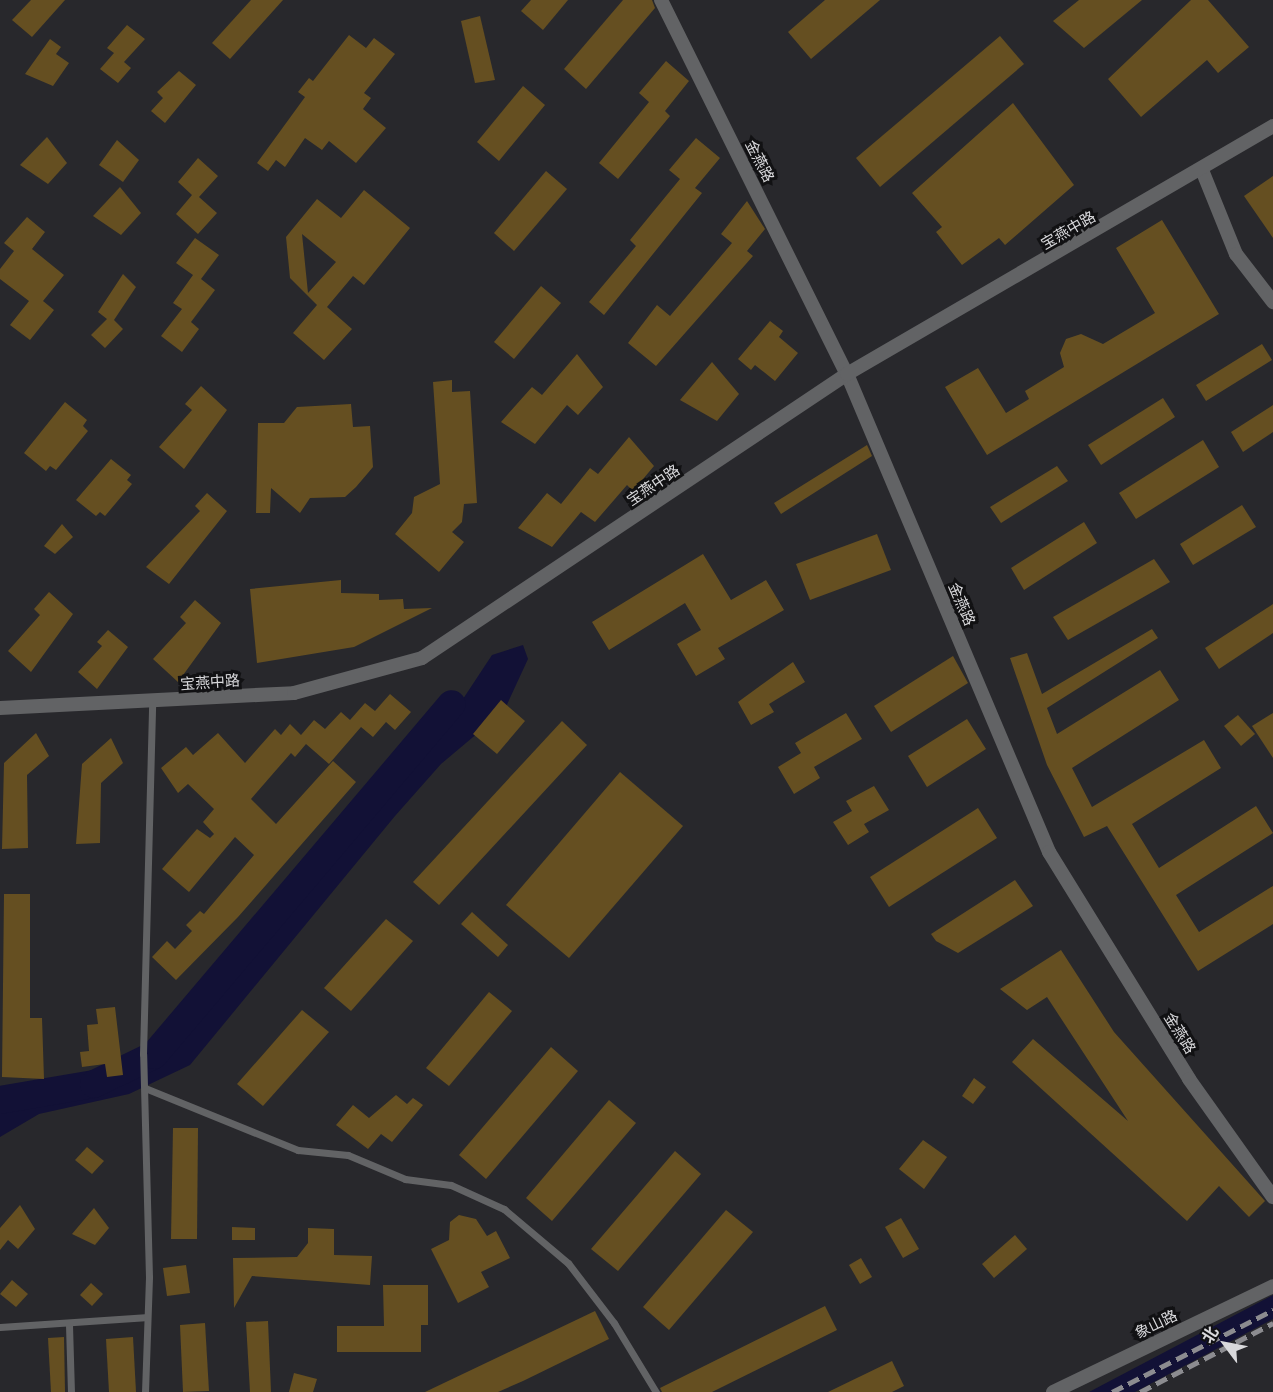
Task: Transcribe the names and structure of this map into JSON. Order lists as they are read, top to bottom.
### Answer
{
  "streets": {
    "street": ["金燕路", "宝燕中路", "象山路"]
  },
  "crossings": [
    ["金燕路", "宝燕中路"]
  ],
  "north": "top left"
}
